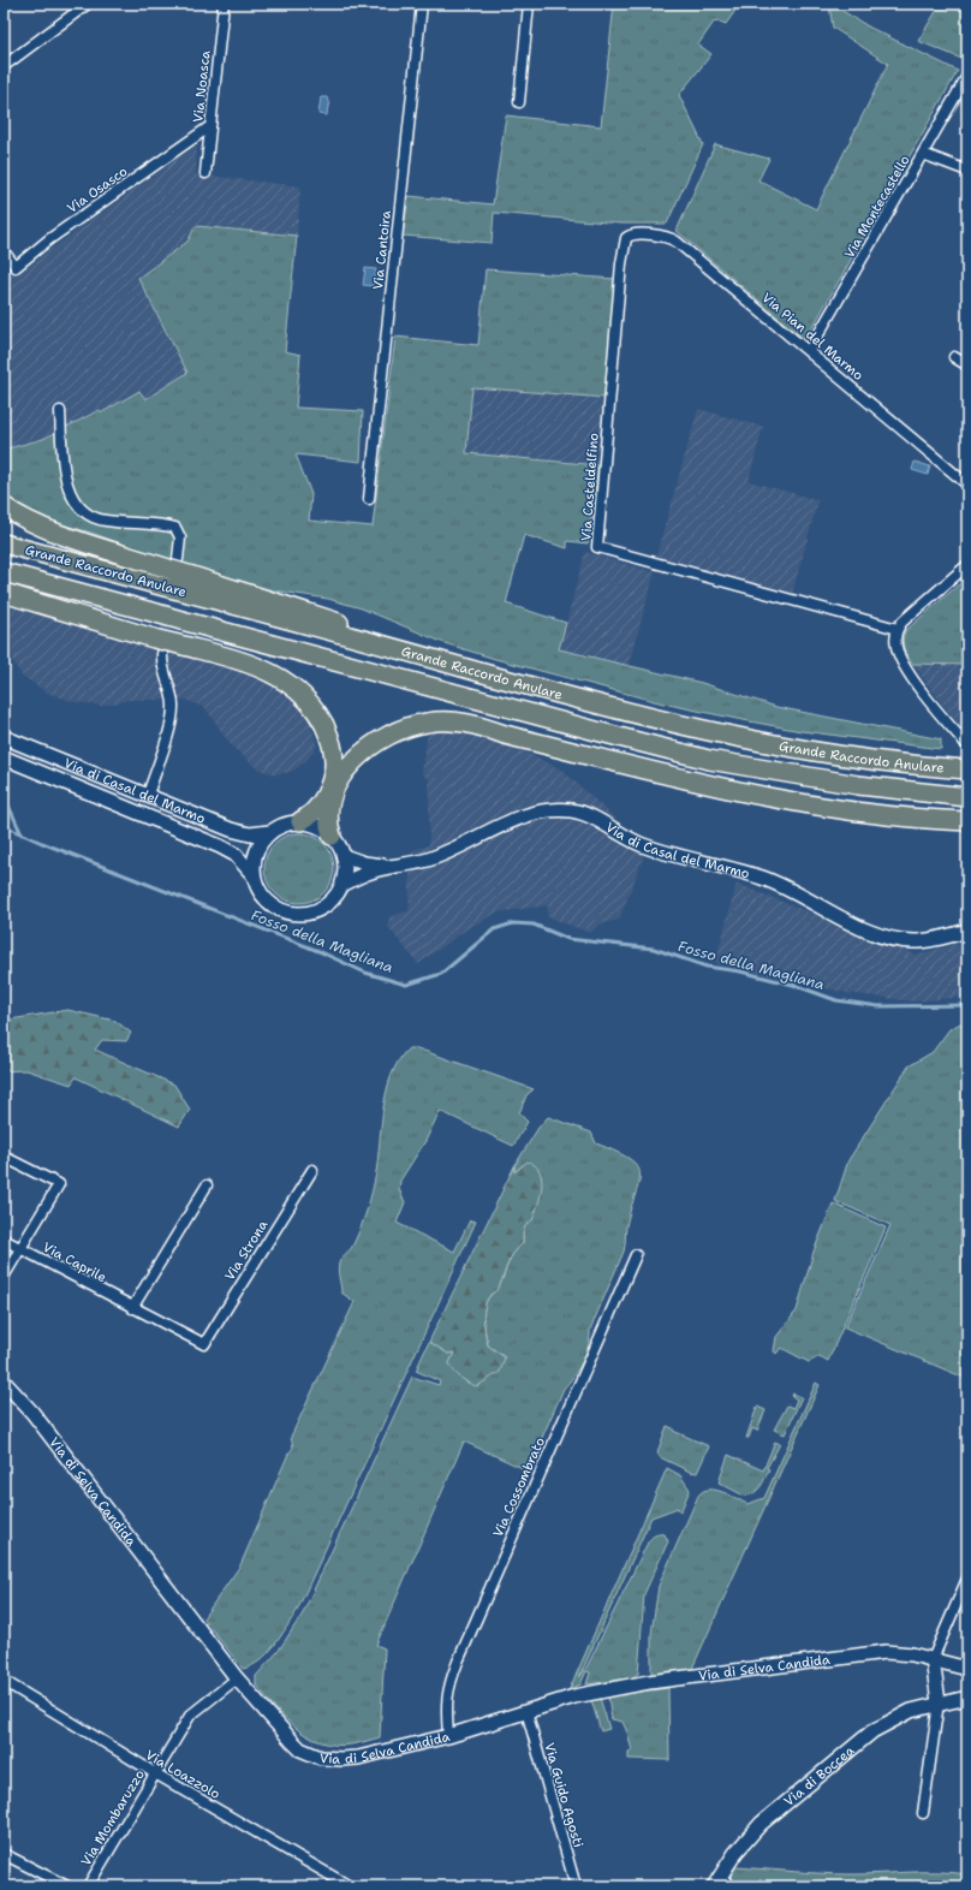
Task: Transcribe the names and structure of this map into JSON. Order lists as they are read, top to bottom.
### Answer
{
  "streets": {
    "highway": ["Grande Raccordo Anulare"],
    "main road": ["Via di Casal del Marmo", "Via di Selva Candida", "Via di Boccea"],
    "street": [
      "Via Noasca",
      "Via Osasco",
      "Via Montecastello",
      "Via Cantoira",
      "Via Pian del Marmo",
      "Via Casteldelfino",
      "Via Strona",
      "Via Caprile",
      "Via Cossombrato",
      "Via Loazzolo",
      "Via Guido Agosti",
      "Via Mombaruzzo"
    ]
  },
  "crossings": [
    ["Via Noasca", "Via Osasco"],
    ["Via Montecastello", "Via Pian del Marmo"],
    ["Via Pian del Marmo", "Via Casteldelfino"],
    ["Via Strona", "Via Caprile"],
    ["Via Cossombrato", "Via di Selva Candida"],
    ["Via di Selva Candida", "Via Guido Agosti"],
    ["Via di Selva Candida", "Via Mombaruzzo"],
    ["Via Loazzolo", "Via Mombaruzzo"]
  ],
  "water": ["Fosso della Magliana"]
}
